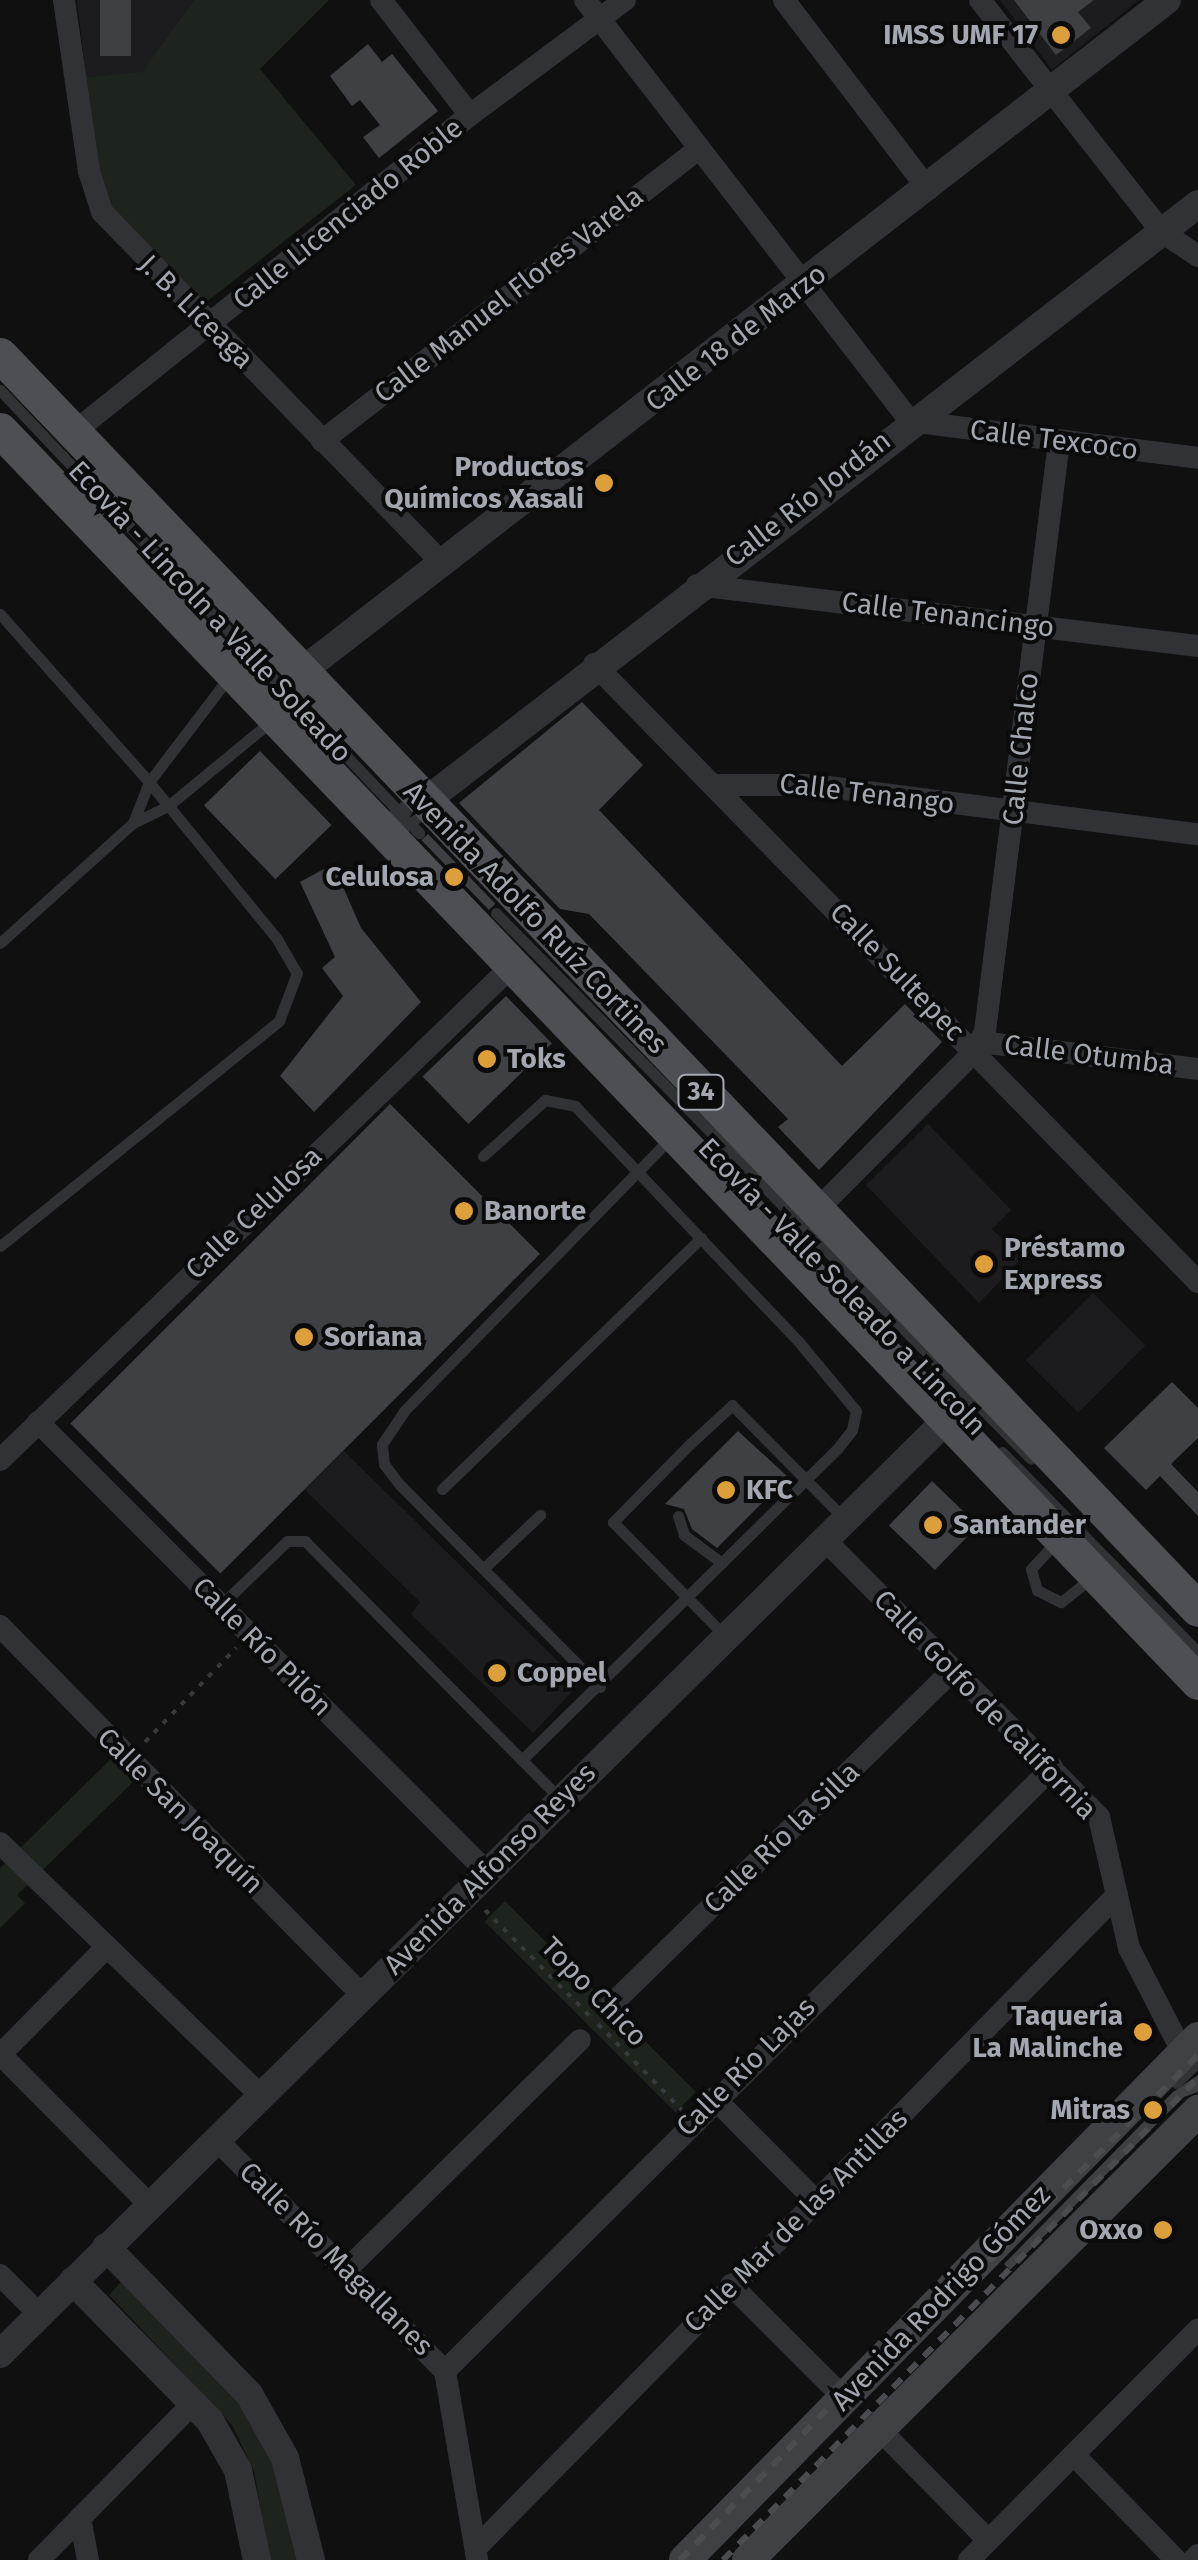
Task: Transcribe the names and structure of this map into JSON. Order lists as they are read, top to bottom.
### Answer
{
  "streets": {
    "main road": ["Avenida Adolfo Ruíz Cortines", "34", "Avenida Rodrigo Gómez"],
    "street": [
      "Calle Licenciado Roble",
      "Calle Manuel Flores Varela",
      "J. B. Liceaga",
      "Calle 18 de Marzo",
      "Calle Texcoco",
      "Calle Río Jordán",
      "Calle Tenancingo",
      "Calle Chalco",
      "Calle Tenango",
      "Calle Sultepec",
      "Calle Otumba",
      "Calle Celulosa",
      "Calle Río Pilón",
      "Calle Golfo de California",
      "Calle San Joaquín",
      "Calle Río la Silla",
      "Avenida Alfonso Reyes",
      "Calle Río Lajas",
      "Calle Mar de las Antillas",
      "Calle Río Magallanes"
    ],
    "lane": ["Ecovía - Lincoln a Valle Soleado", "Ecovía - Valle Soleado a Lincoln"],
    "path": ["Topo Chico"]
  },
  "crossings": [
    ["Calle Licenciado Roble", "J. B. Liceaga"],
    ["Calle Licenciado Roble", "Avenida Adolfo Ruíz Cortines"],
    ["Calle Manuel Flores Varela", "J. B. Liceaga"],
    ["J. B. Liceaga", "Calle 18 de Marzo"],
    ["Calle 18 de Marzo", "Avenida Adolfo Ruíz Cortines"],
    ["Calle Texcoco", "Calle Río Jordán"],
    ["Calle Texcoco", "Calle Chalco"],
    ["Calle Río Jordán", "Ecovía - Lincoln a Valle Soleado"],
    ["Calle Río Jordán", "Calle Tenancingo"],
    ["Calle Río Jordán", "Avenida Adolfo Ruíz Cortines"],
    ["Calle Río Jordán", "Calle Sultepec"],
    ["Ecovía - Lincoln a Valle Soleado", "Avenida Adolfo Ruíz Cortines"],
    ["Calle Tenancingo", "Calle Chalco"],
    ["Calle Chalco", "Calle Tenango"],
    ["Calle Chalco", "Calle Sultepec"],
    ["Calle Chalco", "Calle Otumba"],
    ["Calle Tenango", "Calle Sultepec"],
    ["Avenida Adolfo Ruíz Cortines", "Calle Celulosa"],
    ["Avenida Adolfo Ruíz Cortines", "Ecovía - Valle Soleado a Lincoln"],
    ["Avenida Adolfo Ruíz Cortines", "Avenida Alfonso Reyes"],
    ["Calle Sultepec", "Calle Otumba"],
    ["Calle Celulosa", "Calle Río Pilón"],
    ["Ecovía - Valle Soleado a Lincoln", "Avenida Alfonso Reyes"],
    ["Calle Río Pilón", "Avenida Alfonso Reyes"],
    ["Calle Río Pilón", "Topo Chico"],
    ["Calle Golfo de California", "Calle Río la Silla"],
    ["Calle Golfo de California", "Avenida Alfonso Reyes"],
    ["Calle Golfo de California", "Calle Río Lajas"],
    ["Calle Golfo de California", "Calle Mar de las Antillas"],
    ["Calle Golfo de California", "Avenida Rodrigo Gómez"],
    ["Calle San Joaquín", "Avenida Alfonso Reyes"],
    ["Avenida Alfonso Reyes", "Topo Chico"],
    ["Avenida Alfonso Reyes", "Calle Río Magallanes"],
    ["Topo Chico", "Calle Río Lajas"],
    ["Calle Río Lajas", "Calle Río Magallanes"],
    ["Calle Mar de las Antillas", "Calle Río Magallanes"]
  ],
  "places": [
    "IMSS UMF 17",
    "Productos Químicos Xasali",
    "Celulosa",
    "Toks",
    "Banorte",
    "Préstamo Express",
    "Soriana",
    "KFC",
    "Santander",
    "Coppel",
    "Taquería La Malinche",
    "Mitras",
    "Oxxo"
  ]
}
